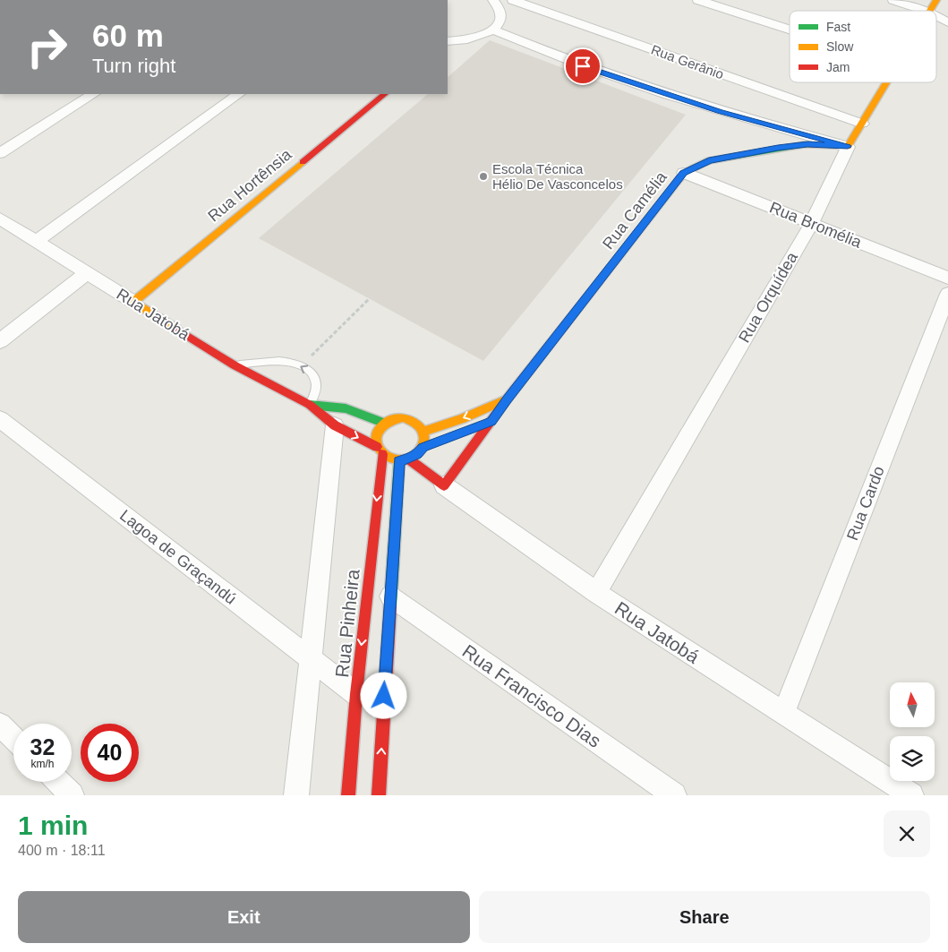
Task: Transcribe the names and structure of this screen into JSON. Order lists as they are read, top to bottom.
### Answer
{
  "streets": {
    "street": [
      "Rua Gerânio",
      "Rua Hortênsia",
      "Rua Camélia",
      "Rua Bromélia",
      "Rua Orquídea",
      "Rua Jatobá",
      "Rua Cardo",
      "Lagoa de Graçandú",
      "Rua Pinheira",
      "Rua Francisco Dias"
    ]
  },
  "crossings": [
    ["Rua Gerânio", "Rua Orquídea"],
    ["Rua Hortênsia", "Rua Jatobá"],
    ["Rua Camélia", "Rua Bromélia"],
    ["Rua Camélia", "Rua Orquídea"],
    ["Rua Camélia", "Rua Jatobá"],
    ["Rua Camélia", "Rua Pinheira"],
    ["Rua Bromélia", "Rua Orquídea"],
    ["Rua Orquídea", "Rua Jatobá"],
    ["Rua Jatobá", "Rua Cardo"],
    ["Rua Jatobá", "Rua Pinheira"],
    ["Lagoa de Graçandú", "Rua Pinheira"]
  ],
  "places": ["Escola Técnica Hélio De Vasconcelos"],
  "legend": ["Fast", "Slow", "Jam"],
  "north": "top",
  "page": {
    "turn": ["60 m", "Turn right"],
    "speed": "32 km/h",
    "limit": "40",
    "heading": ["1 min", "400 m · 18:11"],
    "buttons": ["Exit", "Share"]
  }
}
